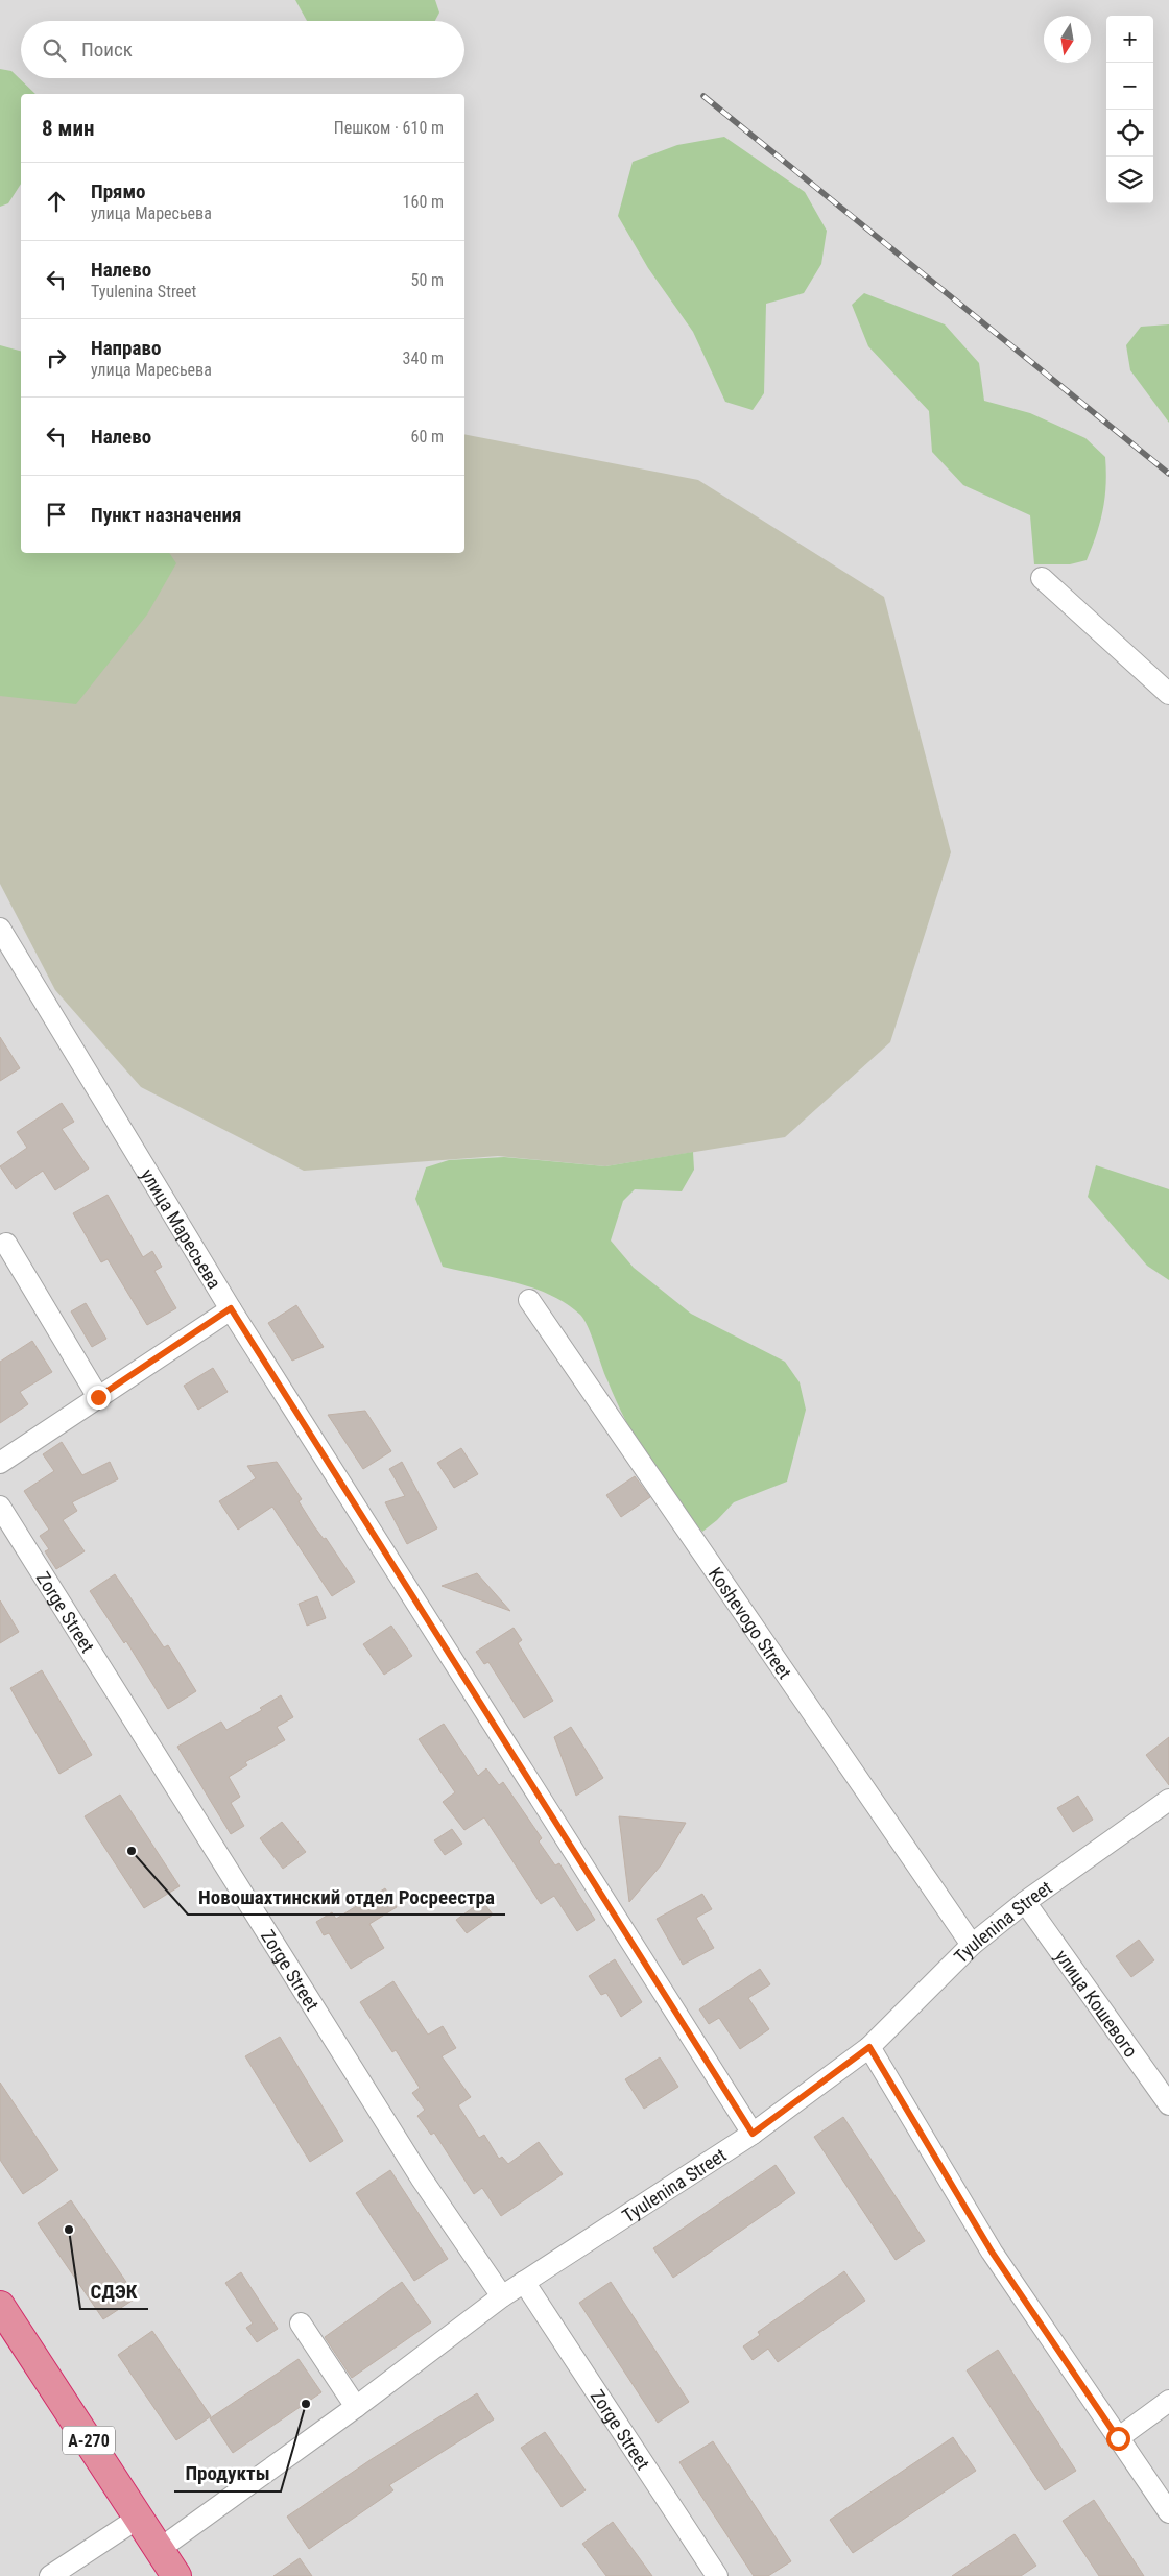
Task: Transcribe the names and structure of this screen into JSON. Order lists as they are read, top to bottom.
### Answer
{
  "streets": {
    "highway": ["А-270"],
    "street": [
      "улица Маресьева",
      "Zorge Street",
      "Koshevogo Street",
      "Tyulenina Street",
      "улица Кошевого"
    ]
  },
  "crossings": [
    ["улица Маресьева", "Tyulenina Street"],
    ["Zorge Street", "Tyulenina Street"],
    ["Koshevogo Street", "Tyulenina Street"],
    ["Tyulenina Street", "улица Кошевого"],
    ["Tyulenina Street", "А-270"]
  ],
  "places": ["Новошахтинский отдел Росреестра", "СДЭК", "Продукты"],
  "north": "bottom",
  "page": {
    "map_buttons": ["+", "−"],
    "search": "Поиск",
    "heading": ["8 мин", "Пешком · 610 m"],
    "list": [
      ["Прямо", "улица Маресьева", "160 m"],
      ["Налево", "Tyulenina Street", "50 m"],
      ["Направо", "улица Маресьева", "340 m"],
      ["Налево", "60 m"],
      "Пункт назначения"
    ]
  }
}
